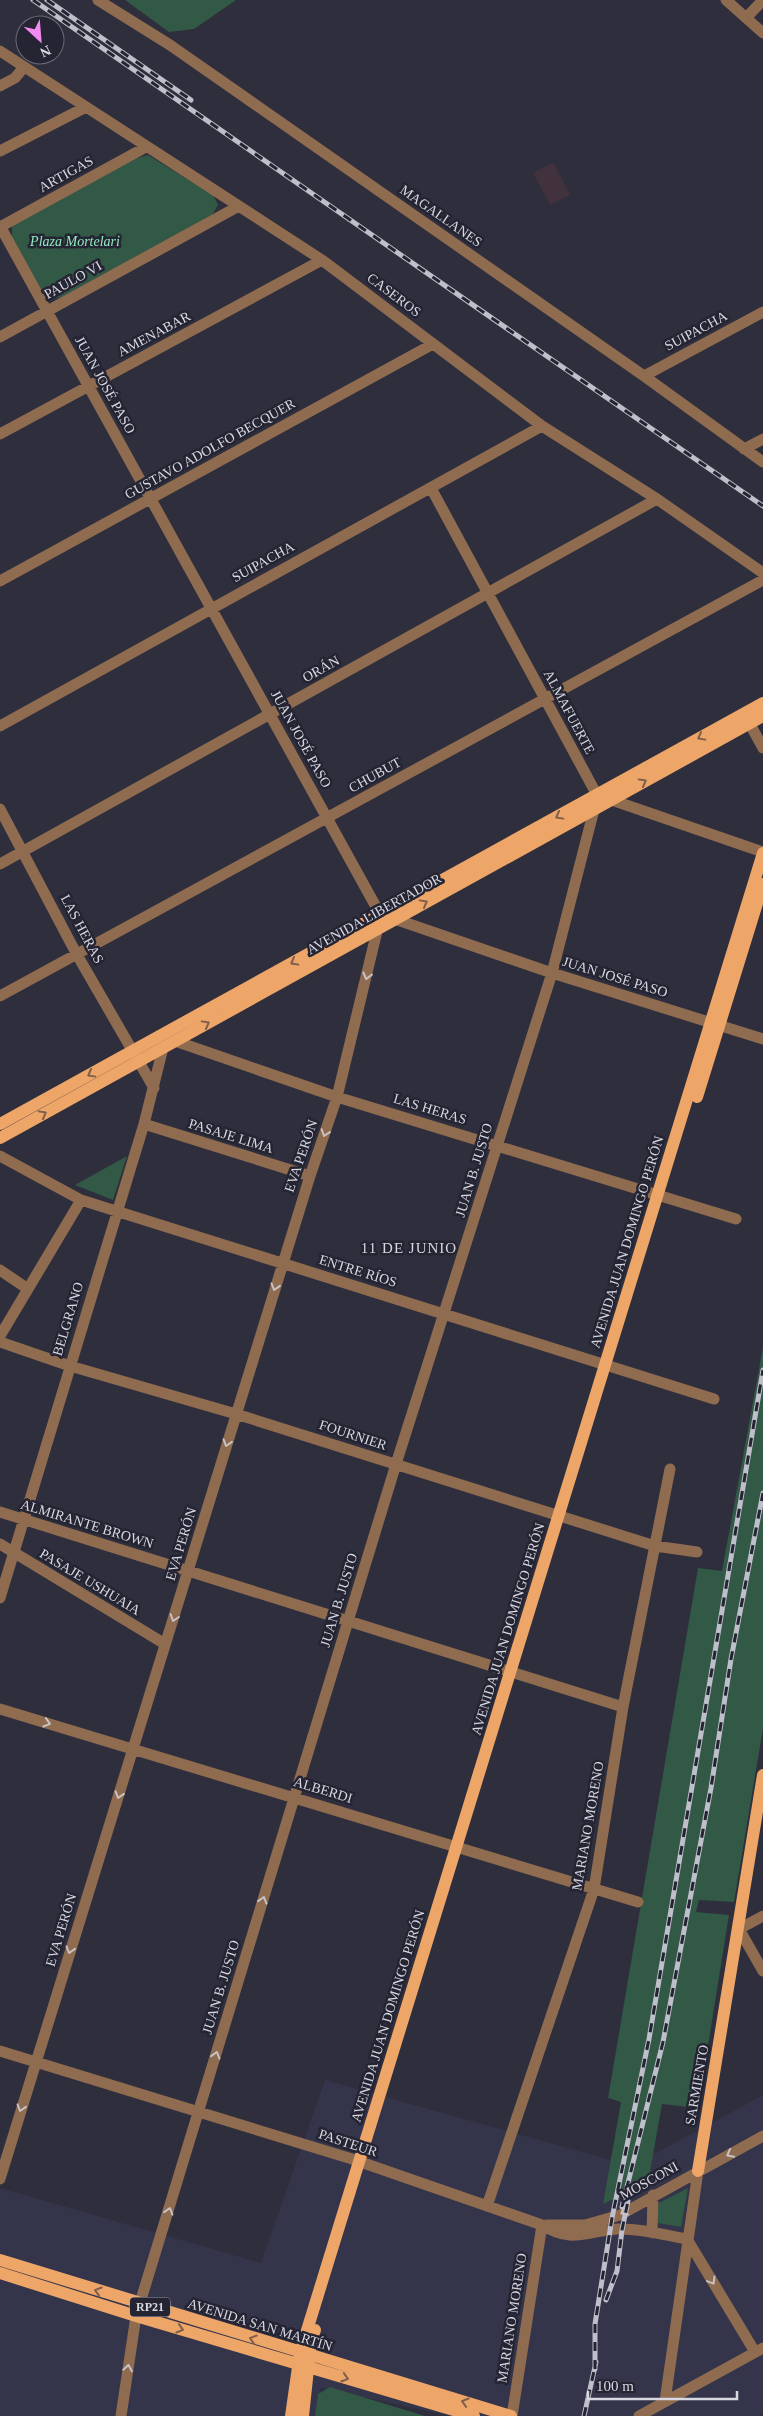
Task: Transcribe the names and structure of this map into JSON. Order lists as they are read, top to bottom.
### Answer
{
  "streets": {
    "main road": [
      "AVENIDA LIBERTADOR",
      "AVENIDA JUAN DOMINGO PERÓN",
      "SARMIENTO",
      "RP21",
      "AVENIDA SAN MARTÍN"
    ],
    "street": [
      "ARTIGAS",
      "MAGALLANES",
      "PAULO VI",
      "CASEROS",
      "SUIPACHA",
      "AMENABAR",
      "JUAN JOSÉ PASO",
      "GUSTAVO ADOLFO BECQUER",
      "ORÁN",
      "ALMAFUERTE",
      "CHUBUT",
      "LAS HERAS",
      "PASAJE LIMA",
      "EVA PERÓN",
      "JUAN B. JUSTO",
      "ENTRE RÍOS",
      "BELGRANO",
      "FOURNIER",
      "ALMIRANTE BROWN",
      "PASAJE USHUAIA",
      "ALBERDI",
      "MARIANO MORENO",
      "PASTEUR",
      "MOSCONI"
    ]
  },
  "crossings": [
    ["ARTIGAS", "CASEROS"],
    ["ARTIGAS", "JUAN JOSÉ PASO"],
    ["MAGALLANES", "SUIPACHA"],
    ["PAULO VI", "CASEROS"],
    ["PAULO VI", "JUAN JOSÉ PASO"],
    ["CASEROS", "SUIPACHA"],
    ["CASEROS", "AMENABAR"],
    ["CASEROS", "GUSTAVO ADOLFO BECQUER"],
    ["CASEROS", "ORÁN"],
    ["SUIPACHA", "JUAN JOSÉ PASO"],
    ["SUIPACHA", "ALMAFUERTE"],
    ["AMENABAR", "JUAN JOSÉ PASO"],
    ["JUAN JOSÉ PASO", "GUSTAVO ADOLFO BECQUER"],
    ["JUAN JOSÉ PASO", "ORÁN"],
    ["JUAN JOSÉ PASO", "CHUBUT"],
    ["JUAN JOSÉ PASO", "AVENIDA LIBERTADOR"],
    ["JUAN JOSÉ PASO", "EVA PERÓN"],
    ["JUAN JOSÉ PASO", "JUAN B. JUSTO"],
    ["JUAN JOSÉ PASO", "AVENIDA JUAN DOMINGO PERÓN"],
    ["ORÁN", "ALMAFUERTE"],
    ["ORÁN", "LAS HERAS"],
    ["ALMAFUERTE", "CHUBUT"],
    ["ALMAFUERTE", "AVENIDA LIBERTADOR"],
    ["ALMAFUERTE", "JUAN B. JUSTO"],
    ["CHUBUT", "LAS HERAS"],
    ["AVENIDA LIBERTADOR", "LAS HERAS"],
    ["AVENIDA LIBERTADOR", "EVA PERÓN"],
    ["AVENIDA LIBERTADOR", "JUAN B. JUSTO"],
    ["AVENIDA LIBERTADOR", "BELGRANO"],
    ["LAS HERAS", "EVA PERÓN"],
    ["LAS HERAS", "JUAN B. JUSTO"],
    ["LAS HERAS", "AVENIDA JUAN DOMINGO PERÓN"],
    ["LAS HERAS", "BELGRANO"],
    ["PASAJE LIMA", "EVA PERÓN"],
    ["PASAJE LIMA", "BELGRANO"],
    ["EVA PERÓN", "ENTRE RÍOS"],
    ["EVA PERÓN", "FOURNIER"],
    ["EVA PERÓN", "ALMIRANTE BROWN"],
    ["EVA PERÓN", "PASAJE USHUAIA"],
    ["EVA PERÓN", "ALBERDI"],
    ["EVA PERÓN", "PASTEUR"],
    ["JUAN B. JUSTO", "ENTRE RÍOS"],
    ["JUAN B. JUSTO", "FOURNIER"],
    ["JUAN B. JUSTO", "ALMIRANTE BROWN"],
    ["JUAN B. JUSTO", "ALBERDI"],
    ["JUAN B. JUSTO", "PASTEUR"],
    ["JUAN B. JUSTO", "AVENIDA SAN MARTÍN"],
    ["AVENIDA JUAN DOMINGO PERÓN", "ENTRE RÍOS"],
    ["AVENIDA JUAN DOMINGO PERÓN", "FOURNIER"],
    ["AVENIDA JUAN DOMINGO PERÓN", "ALMIRANTE BROWN"],
    ["AVENIDA JUAN DOMINGO PERÓN", "ALBERDI"],
    ["AVENIDA JUAN DOMINGO PERÓN", "PASTEUR"],
    ["AVENIDA JUAN DOMINGO PERÓN", "AVENIDA SAN MARTÍN"],
    ["ENTRE RÍOS", "BELGRANO"],
    ["BELGRANO", "FOURNIER"],
    ["BELGRANO", "ALMIRANTE BROWN"],
    ["BELGRANO", "PASAJE USHUAIA"],
    ["FOURNIER", "MARIANO MORENO"],
    ["ALMIRANTE BROWN", "MARIANO MORENO"],
    ["ALBERDI", "MARIANO MORENO"],
    ["MARIANO MORENO", "PASTEUR"],
    ["MARIANO MORENO", "MOSCONI"],
    ["MARIANO MORENO", "AVENIDA SAN MARTÍN"],
    ["SARMIENTO", "PASTEUR"],
    ["SARMIENTO", "MOSCONI"],
    ["PASTEUR", "MOSCONI"]
  ],
  "one_way": ["EVA PERÓN", "JUAN B. JUSTO", "MOSCONI"],
  "districts": ["11 DE JUNIO"],
  "parks": ["Plaza Mortelari"],
  "scale_bar": "100 m",
  "north": "bottom right"
}
